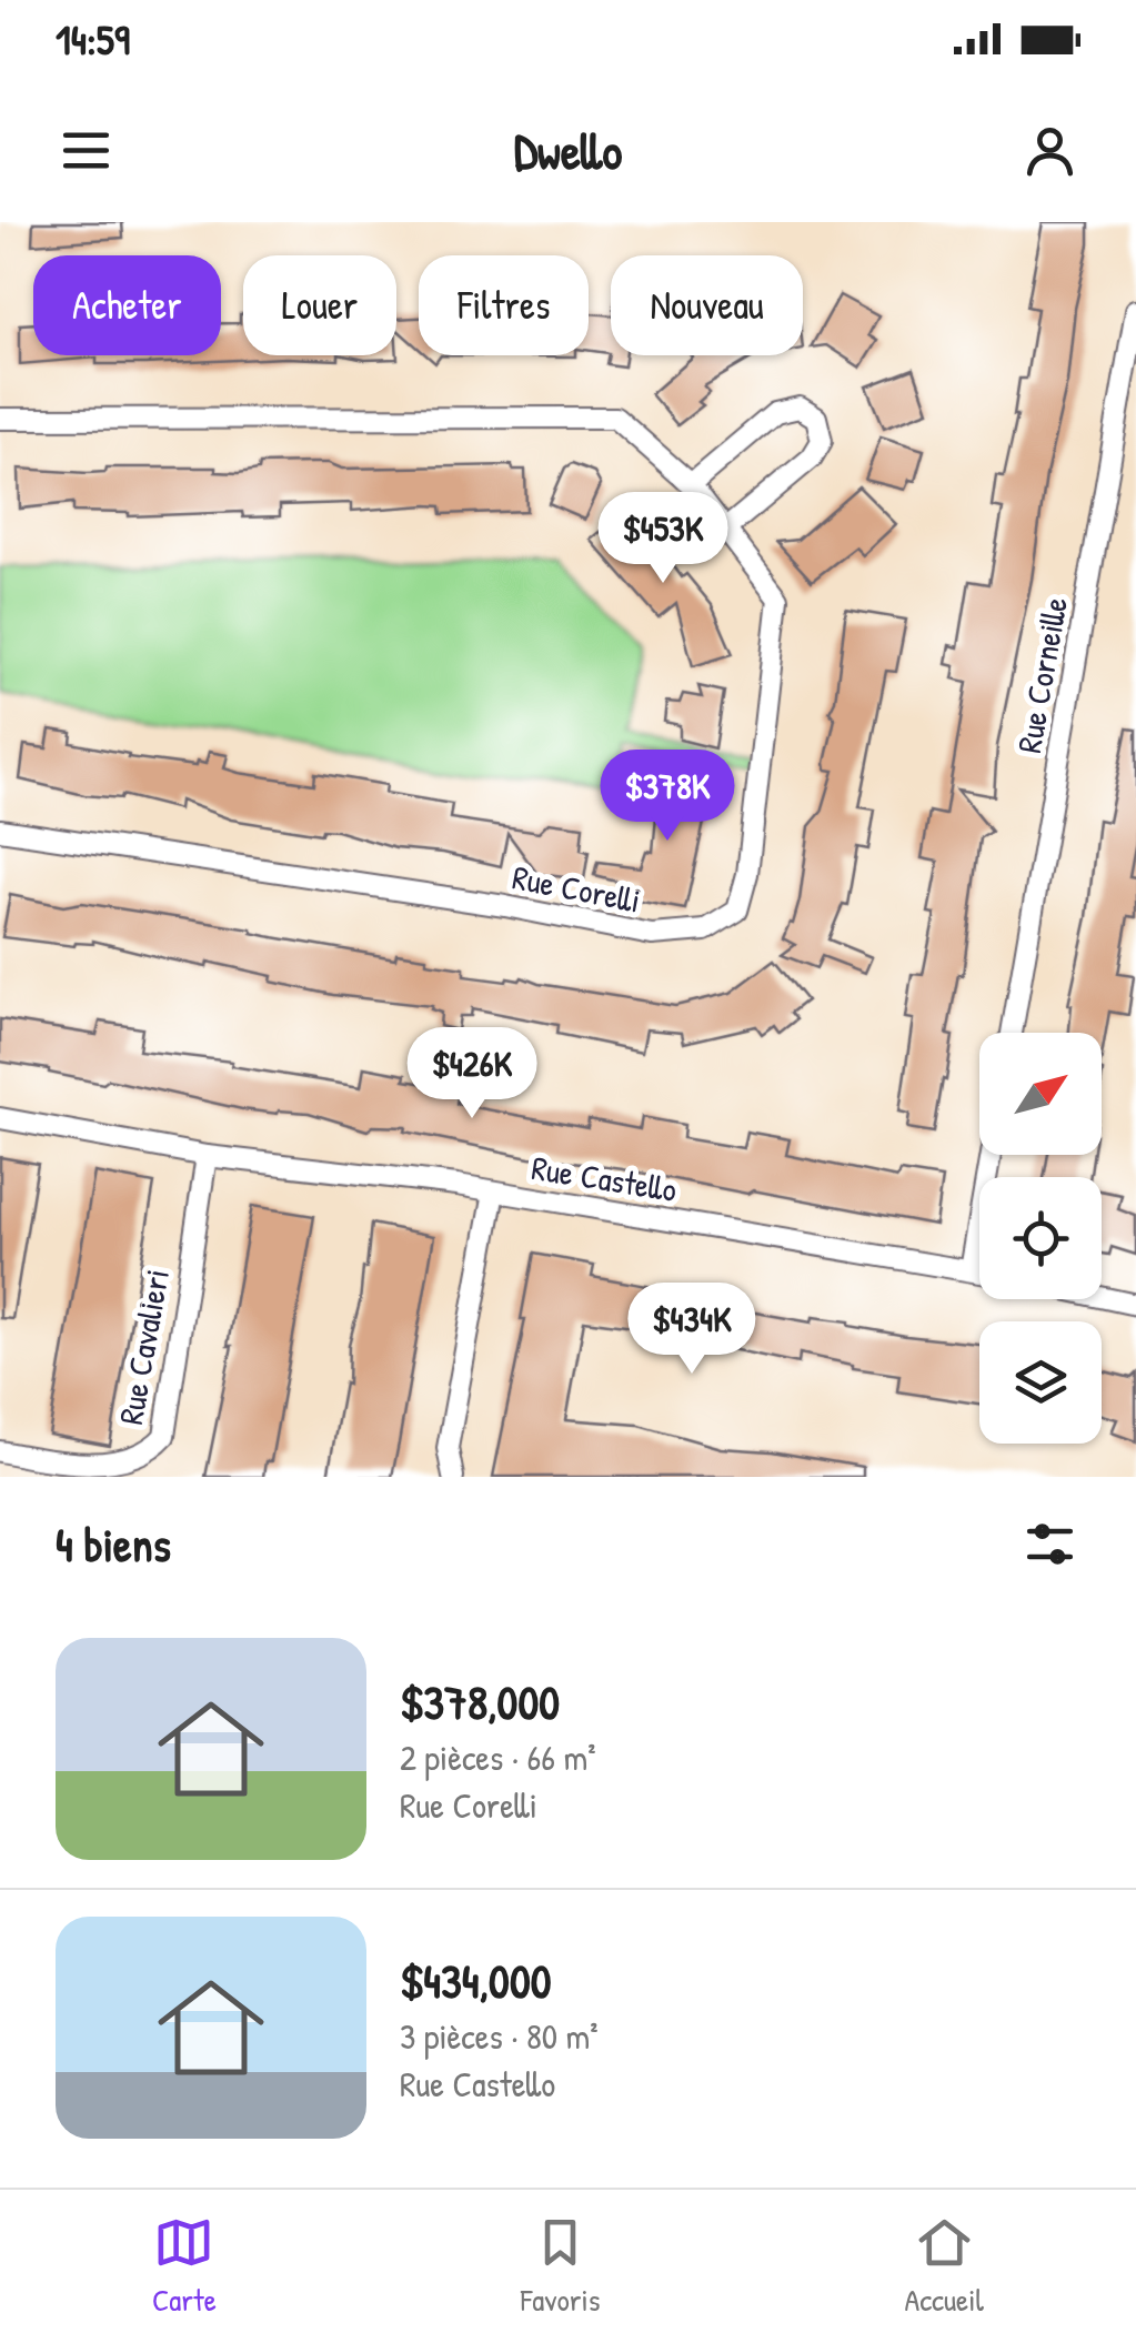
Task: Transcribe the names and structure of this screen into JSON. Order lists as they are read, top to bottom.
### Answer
{
  "streets": {
    "street": [
      "Rue Corneille",
      "Rue Corelli",
      "Rue Castello",
      "Rue Cavalieri"
    ]
  },
  "crossings": [
    ["Rue Castello", "Rue Cavalieri"]
  ],
  "north": "top right",
  "page": {
    "status": "14:59",
    "header": "Dwello",
    "chip": [
      "Acheter",
      "Louer",
      "Filtres",
      "Nouveau"
    ],
    "price": [
      "$453K",
      "$378K",
      "$426K",
      "$434K"
    ],
    "heading": "4 biens",
    "list": [
      {
        "name": "$378,000",
        "note": "2 pièces · 66 m² · Rue Corelli"
      },
      {
        "name": "$434,000",
        "note": "3 pièces · 80 m² · Rue Castello"
      }
    ],
    "tabs": ["Carte", "Favoris", "Accueil"]
  }
}
